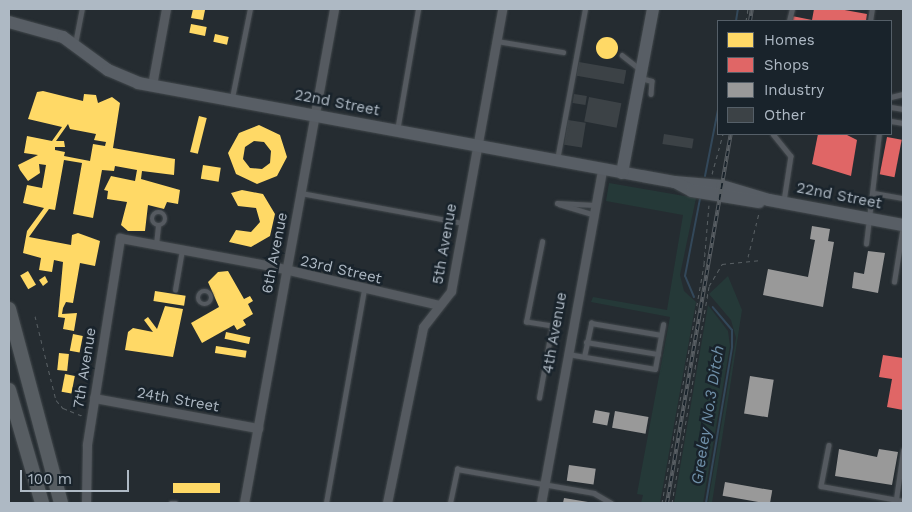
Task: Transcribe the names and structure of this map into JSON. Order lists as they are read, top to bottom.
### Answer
{
  "streets": {
    "street": [
      "22nd Street",
      "5th Avenue",
      "6th Avenue",
      "23rd Street",
      "4th Avenue",
      "7th Avenue",
      "24th Street"
    ]
  },
  "crossings": [
    ["22nd Street", "5th Avenue"],
    ["22nd Street", "6th Avenue"],
    ["22nd Street", "4th Avenue"],
    ["5th Avenue", "23rd Street"],
    ["6th Avenue", "23rd Street"],
    ["6th Avenue", "24th Street"],
    ["23rd Street", "7th Avenue"],
    ["7th Avenue", "24th Street"]
  ],
  "water": ["Greeley No.3 Ditch"],
  "legend": [
    "Homes",
    "Shops",
    "Industry",
    "Other"
  ],
  "scale_bar": "100 m"
}
